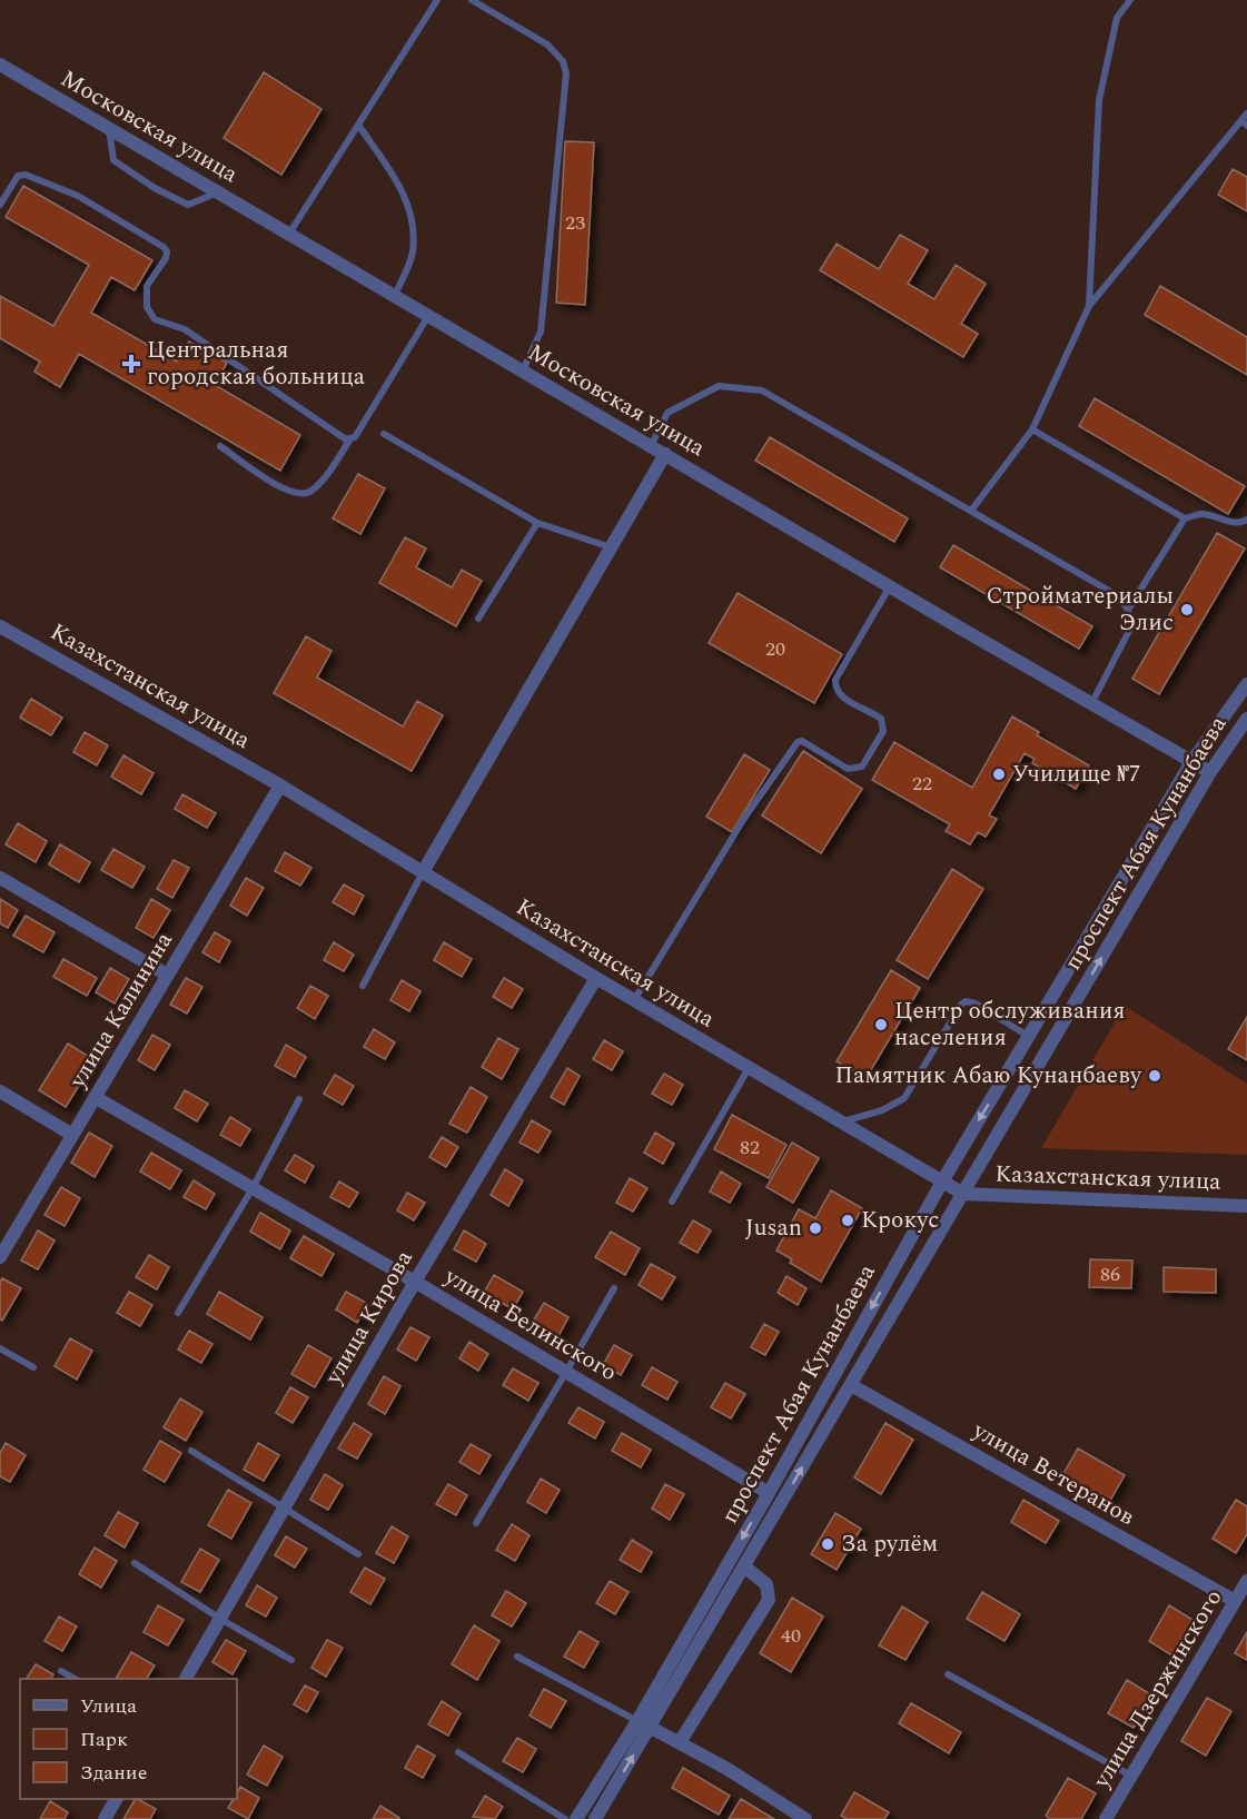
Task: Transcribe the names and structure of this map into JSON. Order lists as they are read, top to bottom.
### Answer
{
  "streets": {
    "street": [
      "Московская улица",
      "Казахстанская улица",
      "проспект Абая Кунанбаева",
      "улица Калинина",
      "улица Кирова",
      "улица Белинского",
      "улица Ветеранов",
      "улица Дзержинского"
    ]
  },
  "crossings": [
    ["Московская улица", "проспект Абая Кунанбаева"],
    ["Казахстанская улица", "проспект Абая Кунанбаева"],
    ["Казахстанская улица", "улица Калинина"],
    ["Казахстанская улица", "улица Кирова"],
    ["проспект Абая Кунанбаева", "улица Белинского"],
    ["проспект Абая Кунанбаева", "улица Ветеранов"],
    ["улица Калинина", "улица Белинского"],
    ["улица Кирова", "улица Белинского"],
    ["улица Ветеранов", "улица Дзержинского"]
  ],
  "places": {
    "health": ["Центральная городская больница"],
    "other": [
      "Стройматериалы Элис",
      "Училище №7",
      "Центр обслуживания населения",
      "Памятник Абаю Кунанбаеву",
      "Крокус",
      "Jusan",
      "За рулём"
    ]
  },
  "house_numbers": [
    "23",
    "20",
    "22",
    "82",
    "86",
    "40"
  ],
  "legend": ["Улица", "Парк", "Здание"]
}
